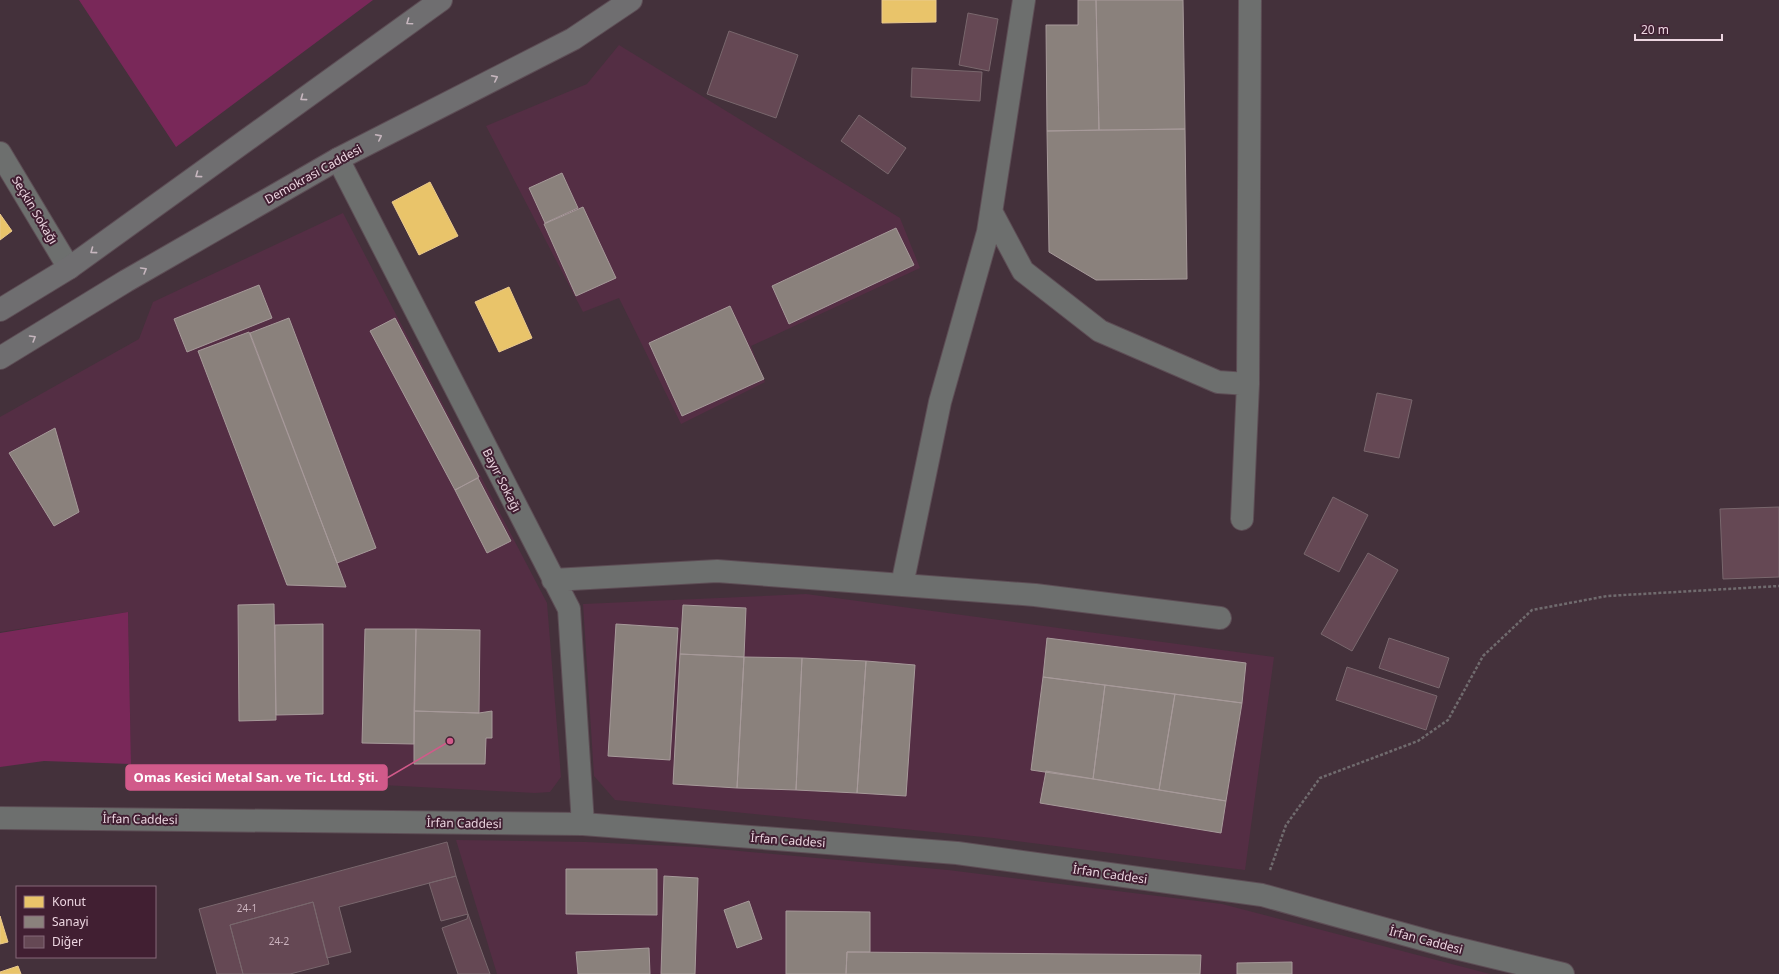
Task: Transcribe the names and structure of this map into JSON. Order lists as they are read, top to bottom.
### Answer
{
  "streets": {
    "main road": ["Demokrasi Caddesi"],
    "street": ["Seçkin Sokağı", "Bayır Sokağı", "İrfan Caddesi"]
  },
  "crossings": [
    ["Demokrasi Caddesi", "Bayır Sokağı"],
    ["Bayır Sokağı", "İrfan Caddesi"]
  ],
  "places": ["Omas Kesici Metal San. ve Tic. Ltd. Şti."],
  "house_numbers": ["24-1", "24-2"],
  "legend": ["Konut", "Sanayi", "Diğer"],
  "scale_bar": "20 m"
}
